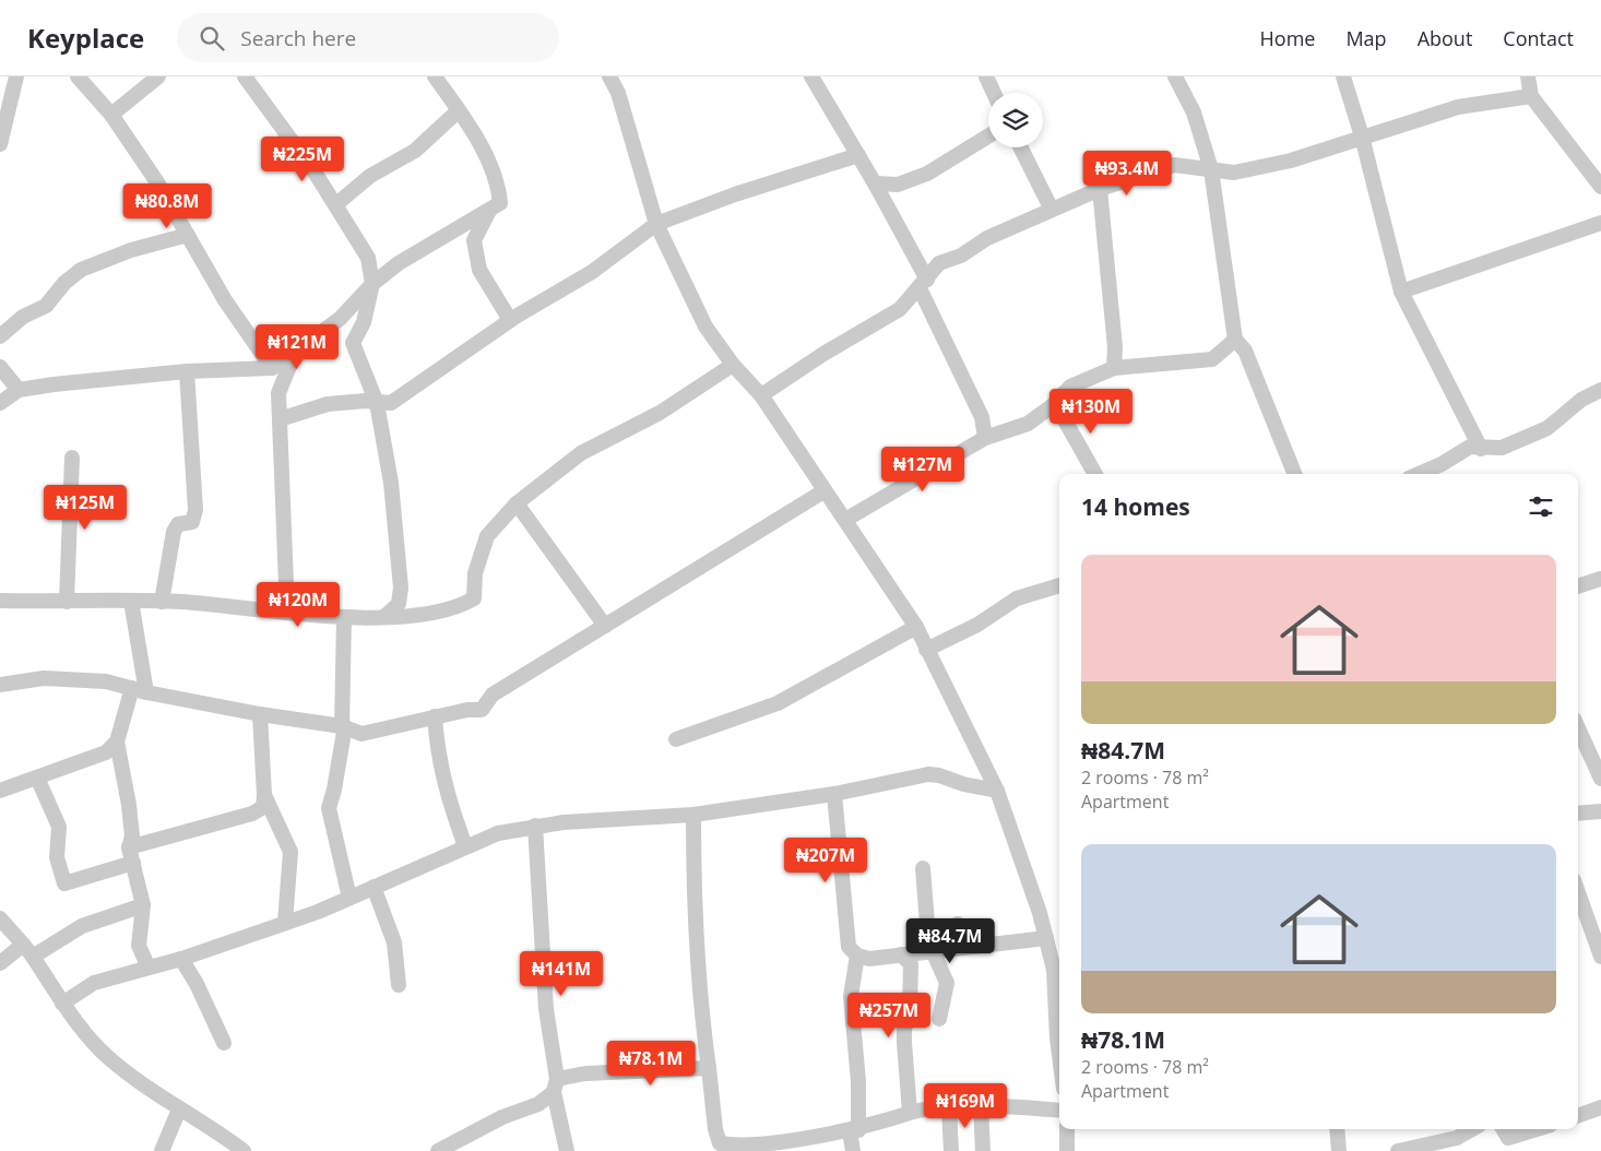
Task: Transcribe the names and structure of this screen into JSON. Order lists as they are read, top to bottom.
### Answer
{
  "page": {
    "header": "Keyplace",
    "search": "Search here",
    "nav": [
      "Home",
      "Map",
      "About",
      "Contact"
    ],
    "price": [
      "₦225M",
      "₦93.4M",
      "₦80.8M",
      "₦121M",
      "₦130M",
      "₦127M",
      "₦125M",
      "₦120M",
      "₦207M",
      "₦84.7M",
      "₦141M",
      "₦257M",
      "₦78.1M",
      "₦169M"
    ],
    "heading": "14 homes",
    "list": [
      {
        "name": "₦84.7M",
        "note": "2 rooms · 78 m² · Apartment"
      },
      {
        "name": "₦78.1M",
        "note": "2 rooms · 78 m² · Apartment"
      }
    ]
  }
}
